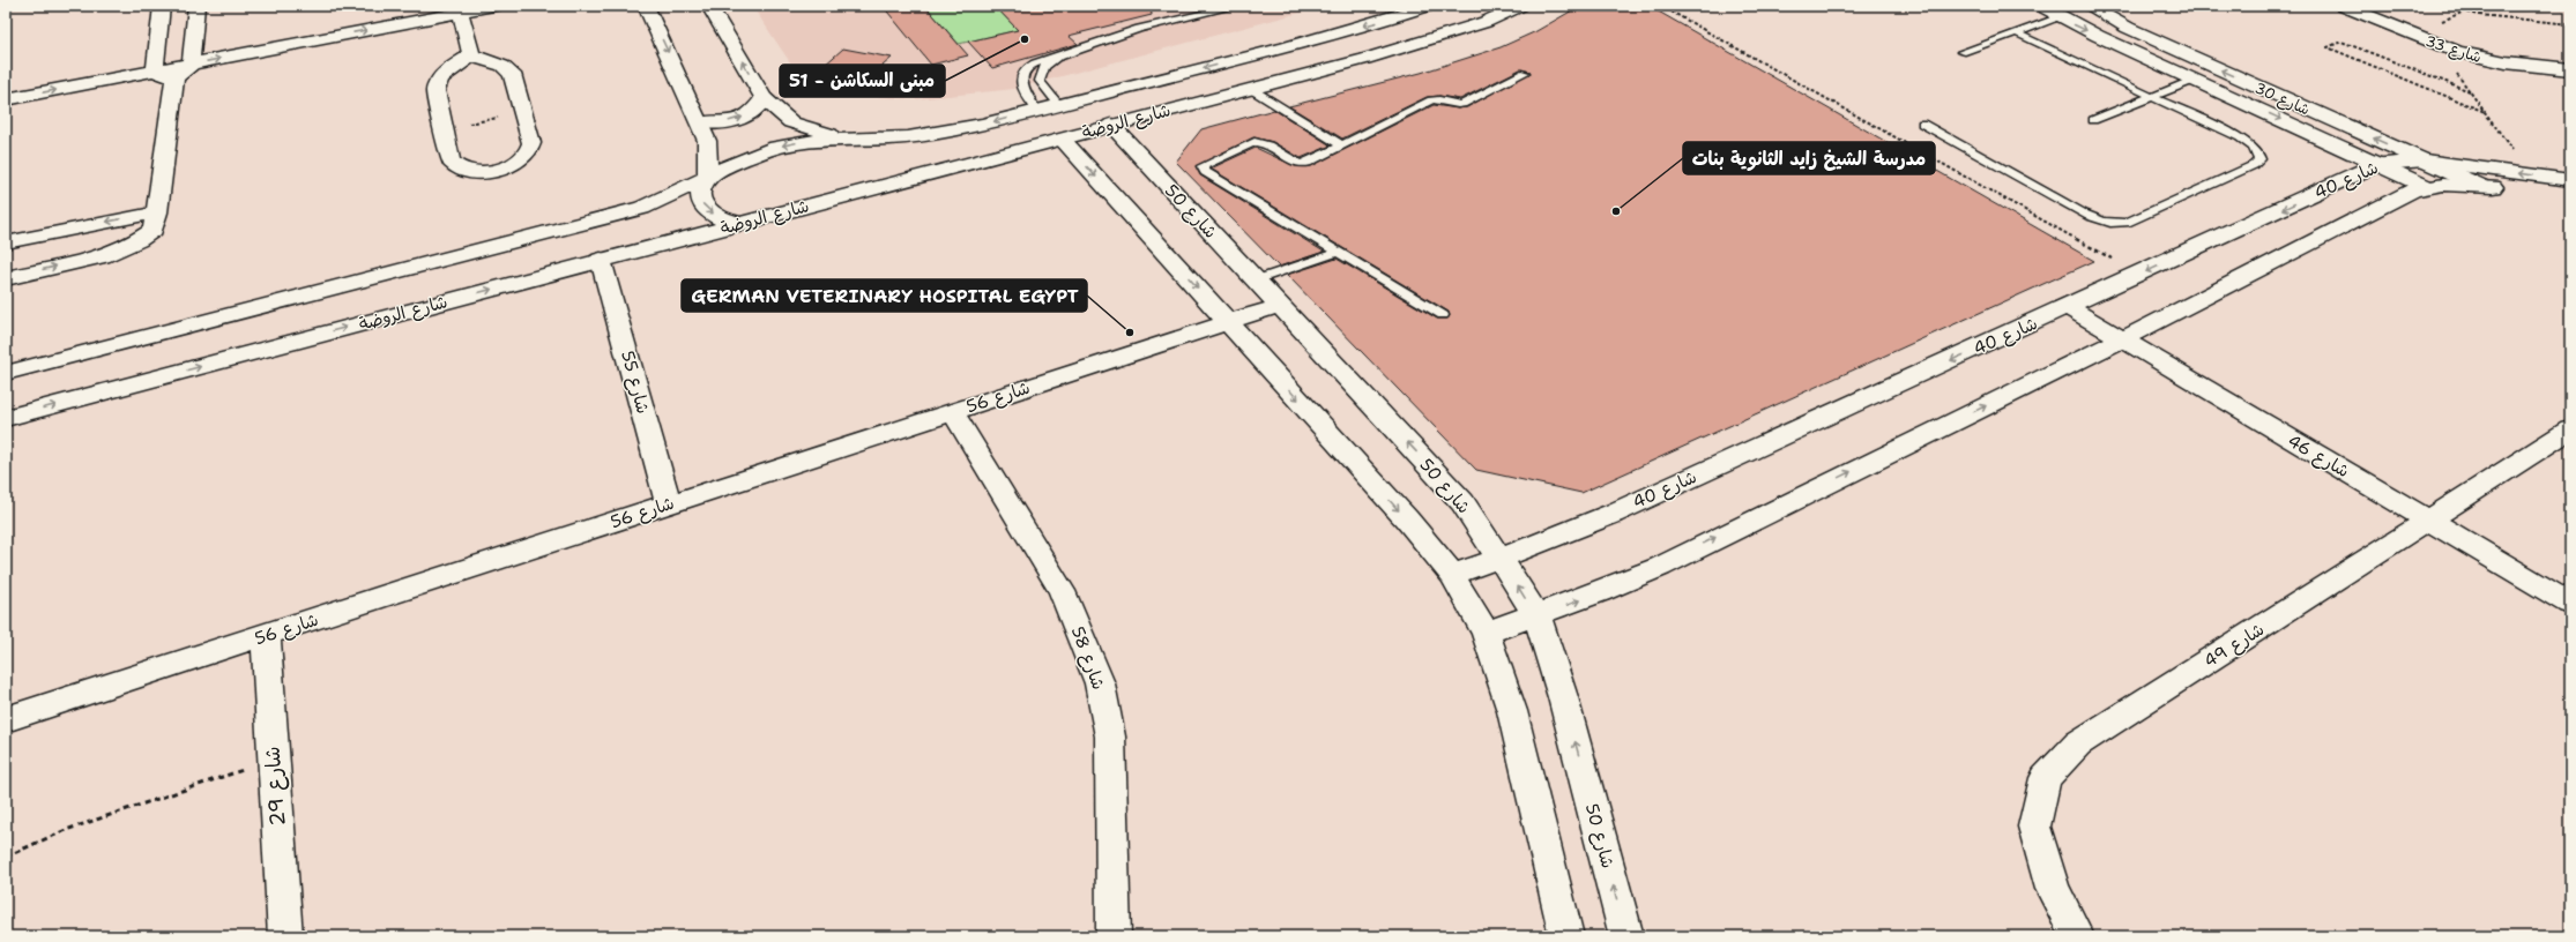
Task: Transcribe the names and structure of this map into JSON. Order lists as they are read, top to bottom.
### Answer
{
  "streets": {
    "street": [
      "شارع 33",
      "شارع 30",
      "شارع الروضة",
      "شارع 40",
      "شارع 50",
      "شارع 55",
      "شارع 56",
      "شارع 46",
      "شارع 49",
      "شارع 58",
      "شارع 29"
    ]
  },
  "crossings": [
    ["شارع 30", "شارع 40"],
    ["شارع الروضة", "شارع 50"],
    ["شارع الروضة", "شارع 55"],
    ["شارع 40", "شارع 50"],
    ["شارع 40", "شارع 46"],
    ["شارع 50", "شارع 56"],
    ["شارع 55", "شارع 56"],
    ["شارع 56", "شارع 58"],
    ["شارع 56", "شارع 29"],
    ["شارع 46", "شارع 49"]
  ],
  "places": ["مبنى السكاشن - 51", "مدرسة الشيخ زايد الثانوية بنات", "GERMAN VETERINARY HOSPITAL EGYPT"]
}
